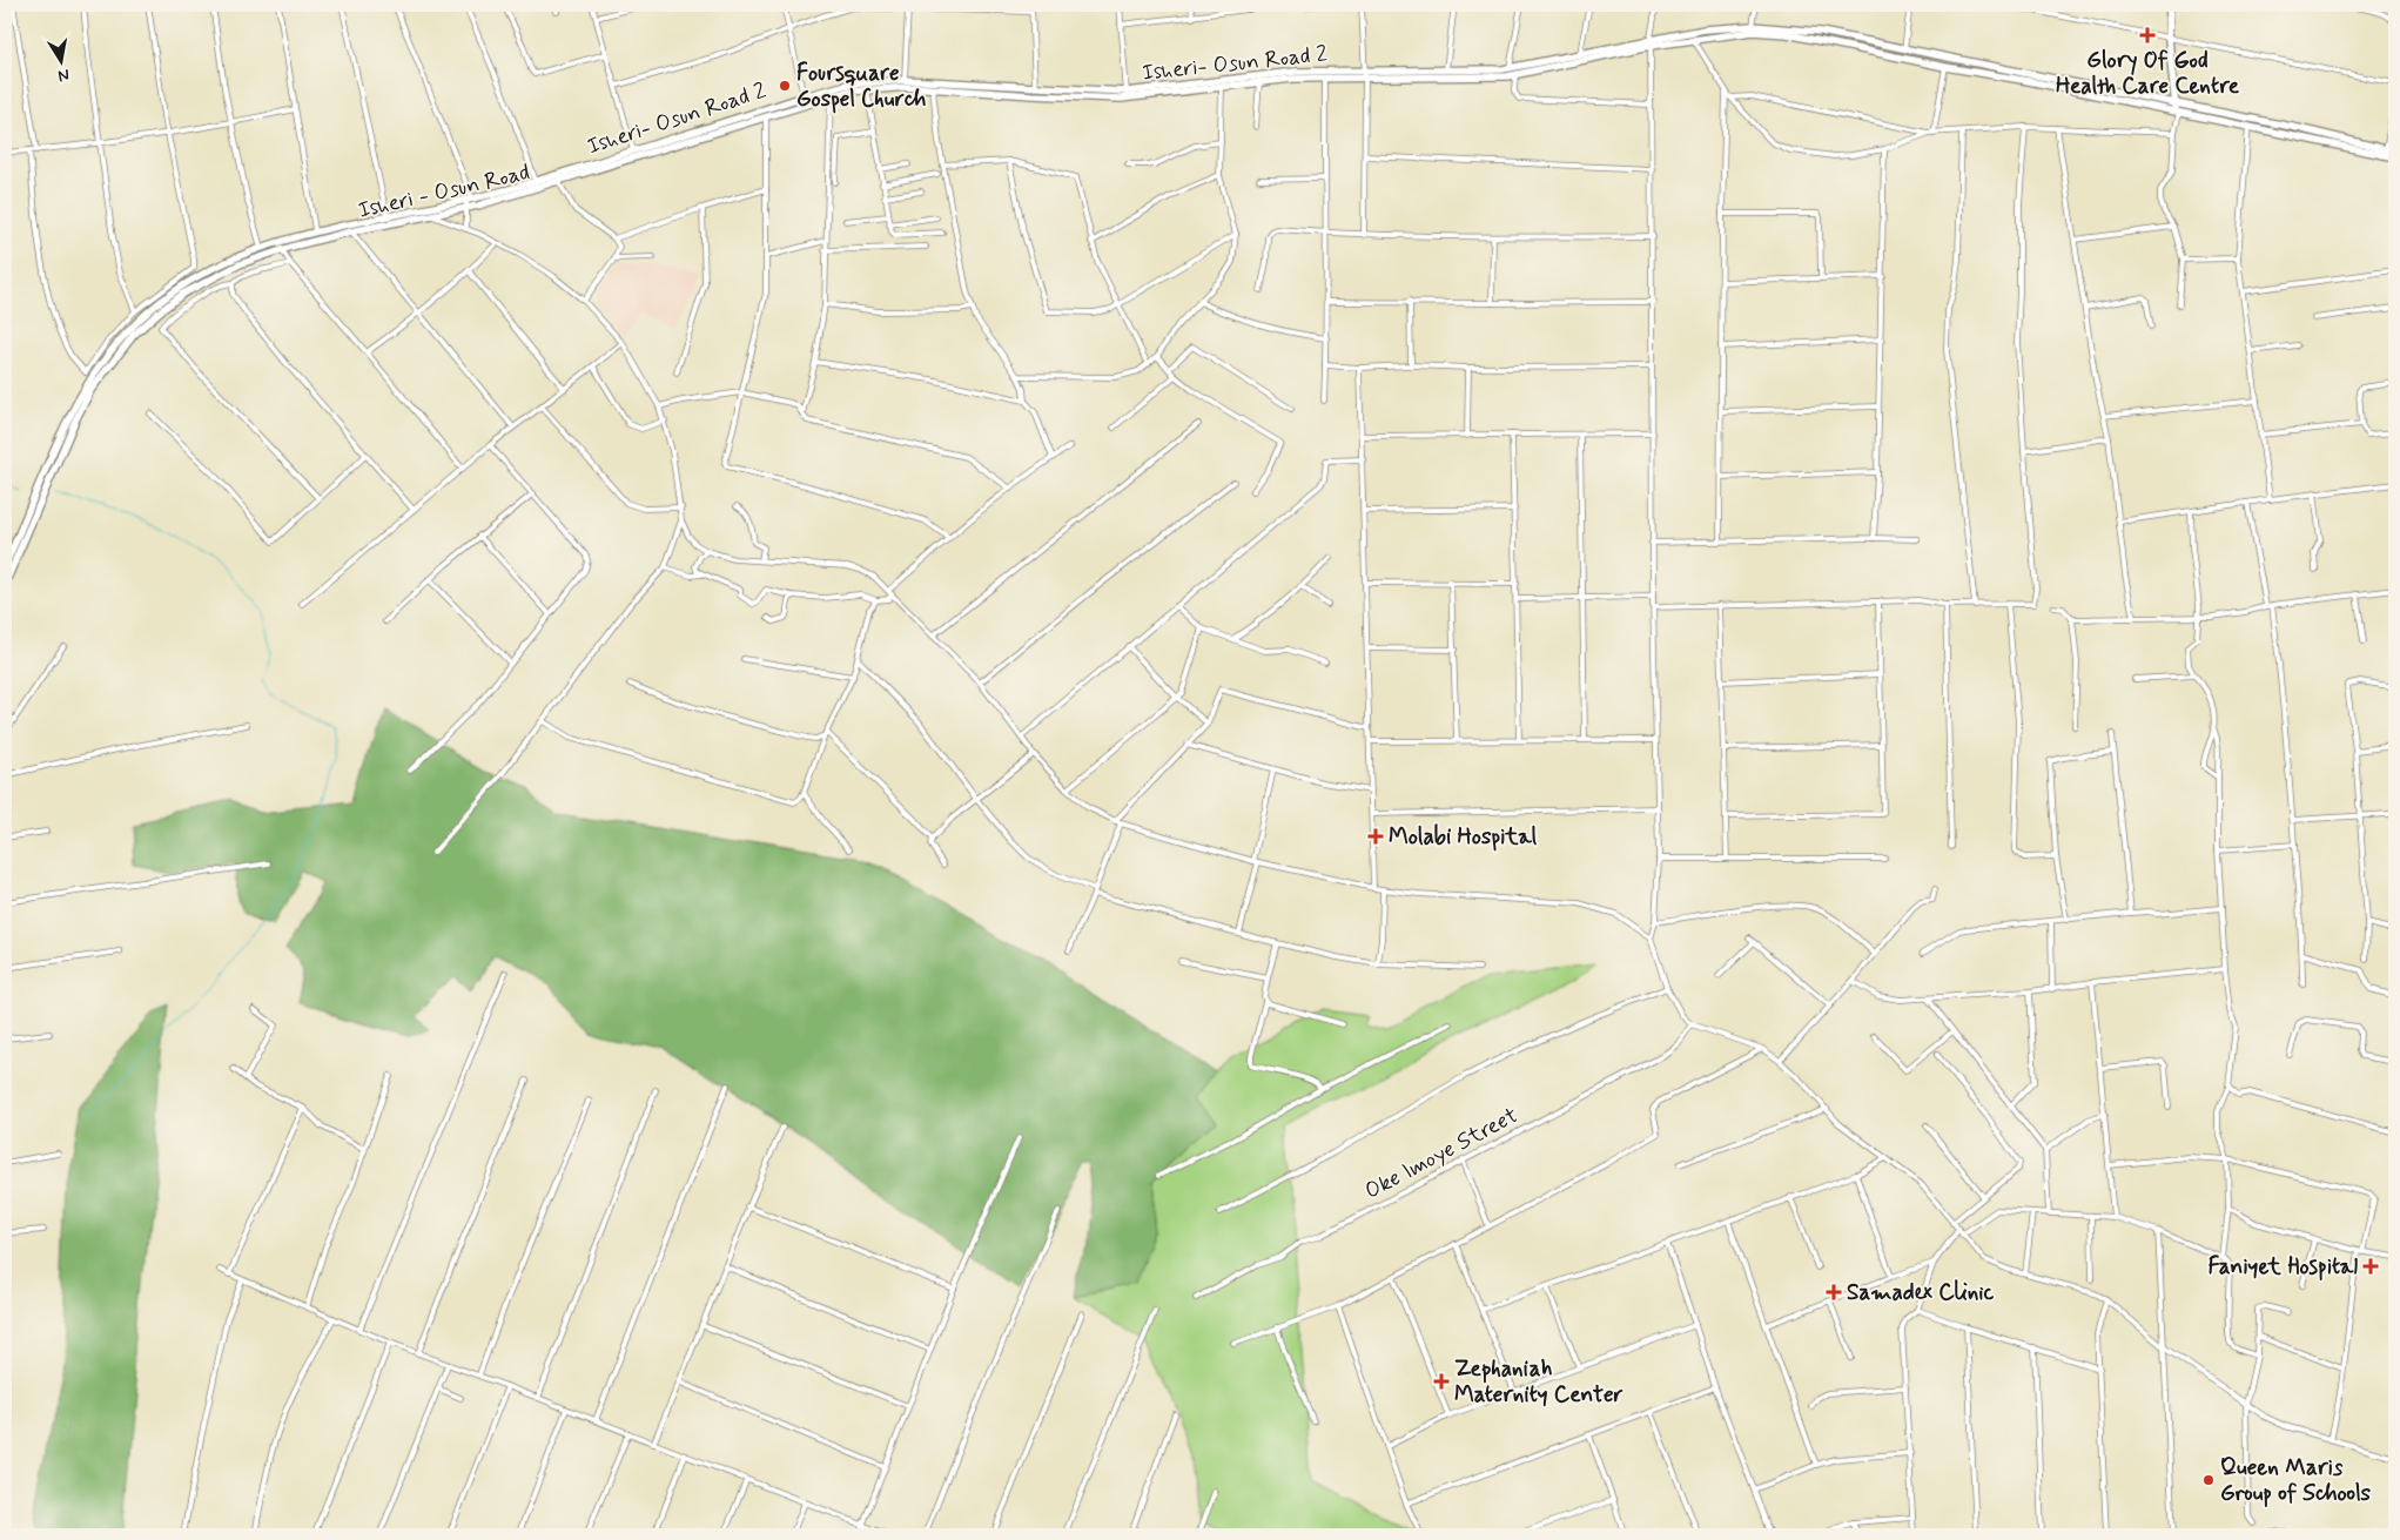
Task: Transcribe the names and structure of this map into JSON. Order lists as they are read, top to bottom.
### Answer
{
  "streets": {
    "main road": ["Isheri- Osun Road 2", "Isheri - Osun Road"],
    "street": ["Oke Imoye Street"]
  },
  "crossings": [
    ["Isheri- Osun Road 2", "Isheri - Osun Road"]
  ],
  "places": {
    "health": [
      "Glory Of God Health Care Centre",
      "Molabi Hospital",
      "Faniyet Hospital",
      "Samadex Clinic",
      "Zephaniah Maternity Center"
    ],
    "other": ["Foursquare Gospel Church", "Queen Maris Group of Schools"]
  },
  "north": "bottom"
}
